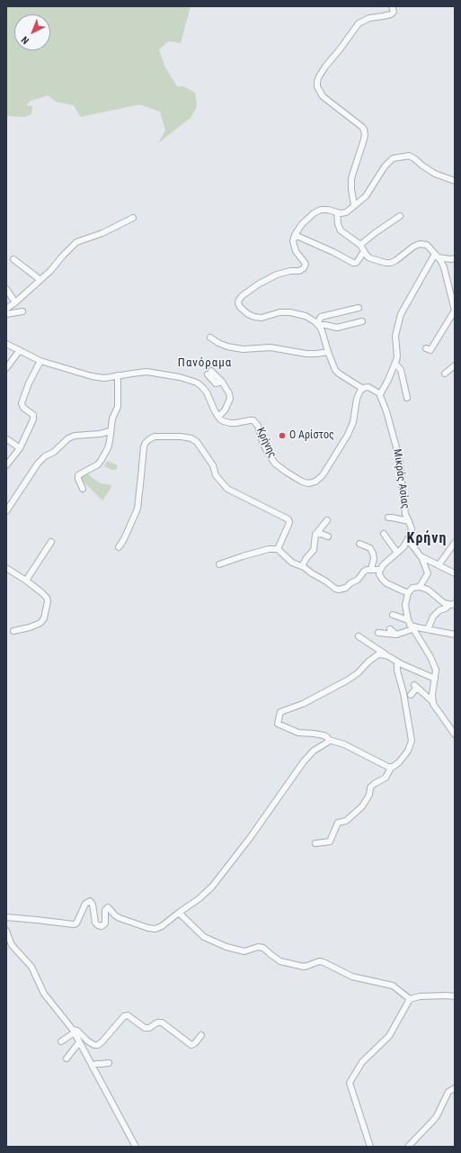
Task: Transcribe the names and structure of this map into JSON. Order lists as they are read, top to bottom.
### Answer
{
  "streets": {
    "street": ["Κρήνης", "Μικράς Ασίας"]
  },
  "districts": ["Πανόραμα", "Κρήνη"],
  "places": ["Ο Αρίστος"],
  "north": "bottom left"
}
